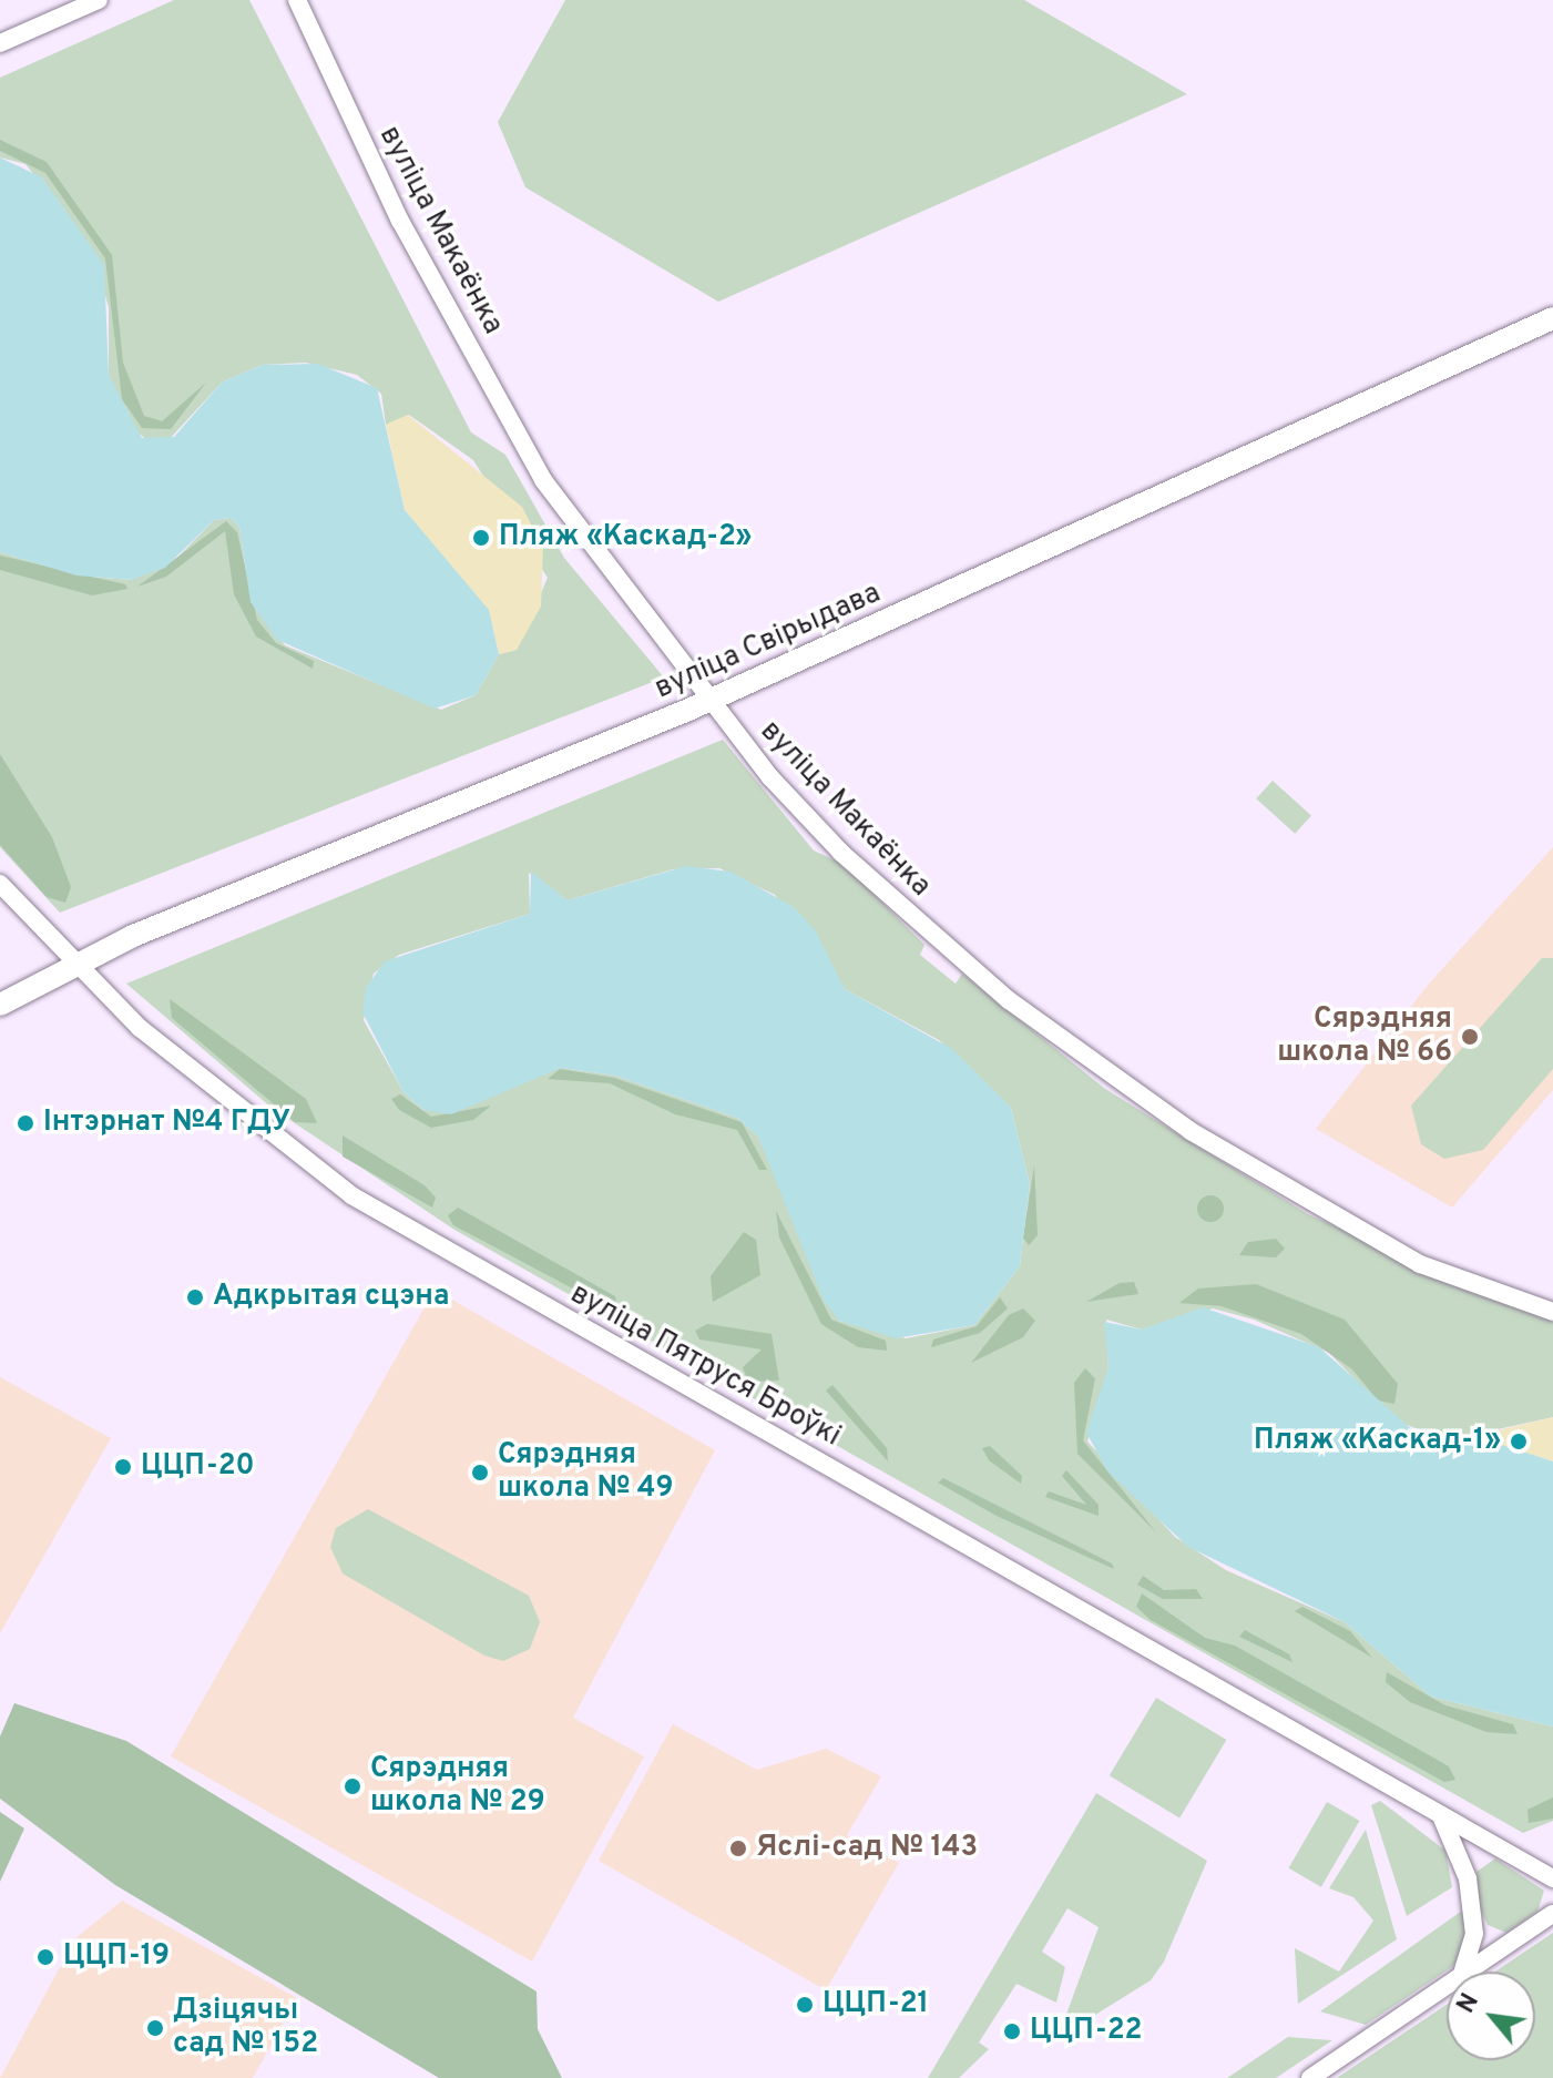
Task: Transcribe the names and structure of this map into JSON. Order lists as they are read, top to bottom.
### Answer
{
  "streets": {
    "main road": ["вуліца Свірыдава"],
    "street": ["вуліца Макаёнка", "вуліца Пятруся Броўкі"]
  },
  "crossings": [
    ["вуліца Макаёнка", "вуліца Свірыдава"],
    ["вуліца Свірыдава", "вуліца Пятруся Броўкі"]
  ],
  "places": [
    "Пляж «Каскад-2»",
    "Сярэдняя школа № 66",
    "Інтэрнат №4 ГДУ",
    "Адкрытая сцэна",
    "Пляж «Каскад-1»",
    "ЦЦП-20",
    "Сярэдняя школа № 49",
    "Сярэдняя школа № 29",
    "Яслі-сад № 143",
    "ЦЦП-19",
    "ЦЦП-21",
    "Дзіцячы сад № 152",
    "ЦЦП-22"
  ],
  "north": "top left"
}
